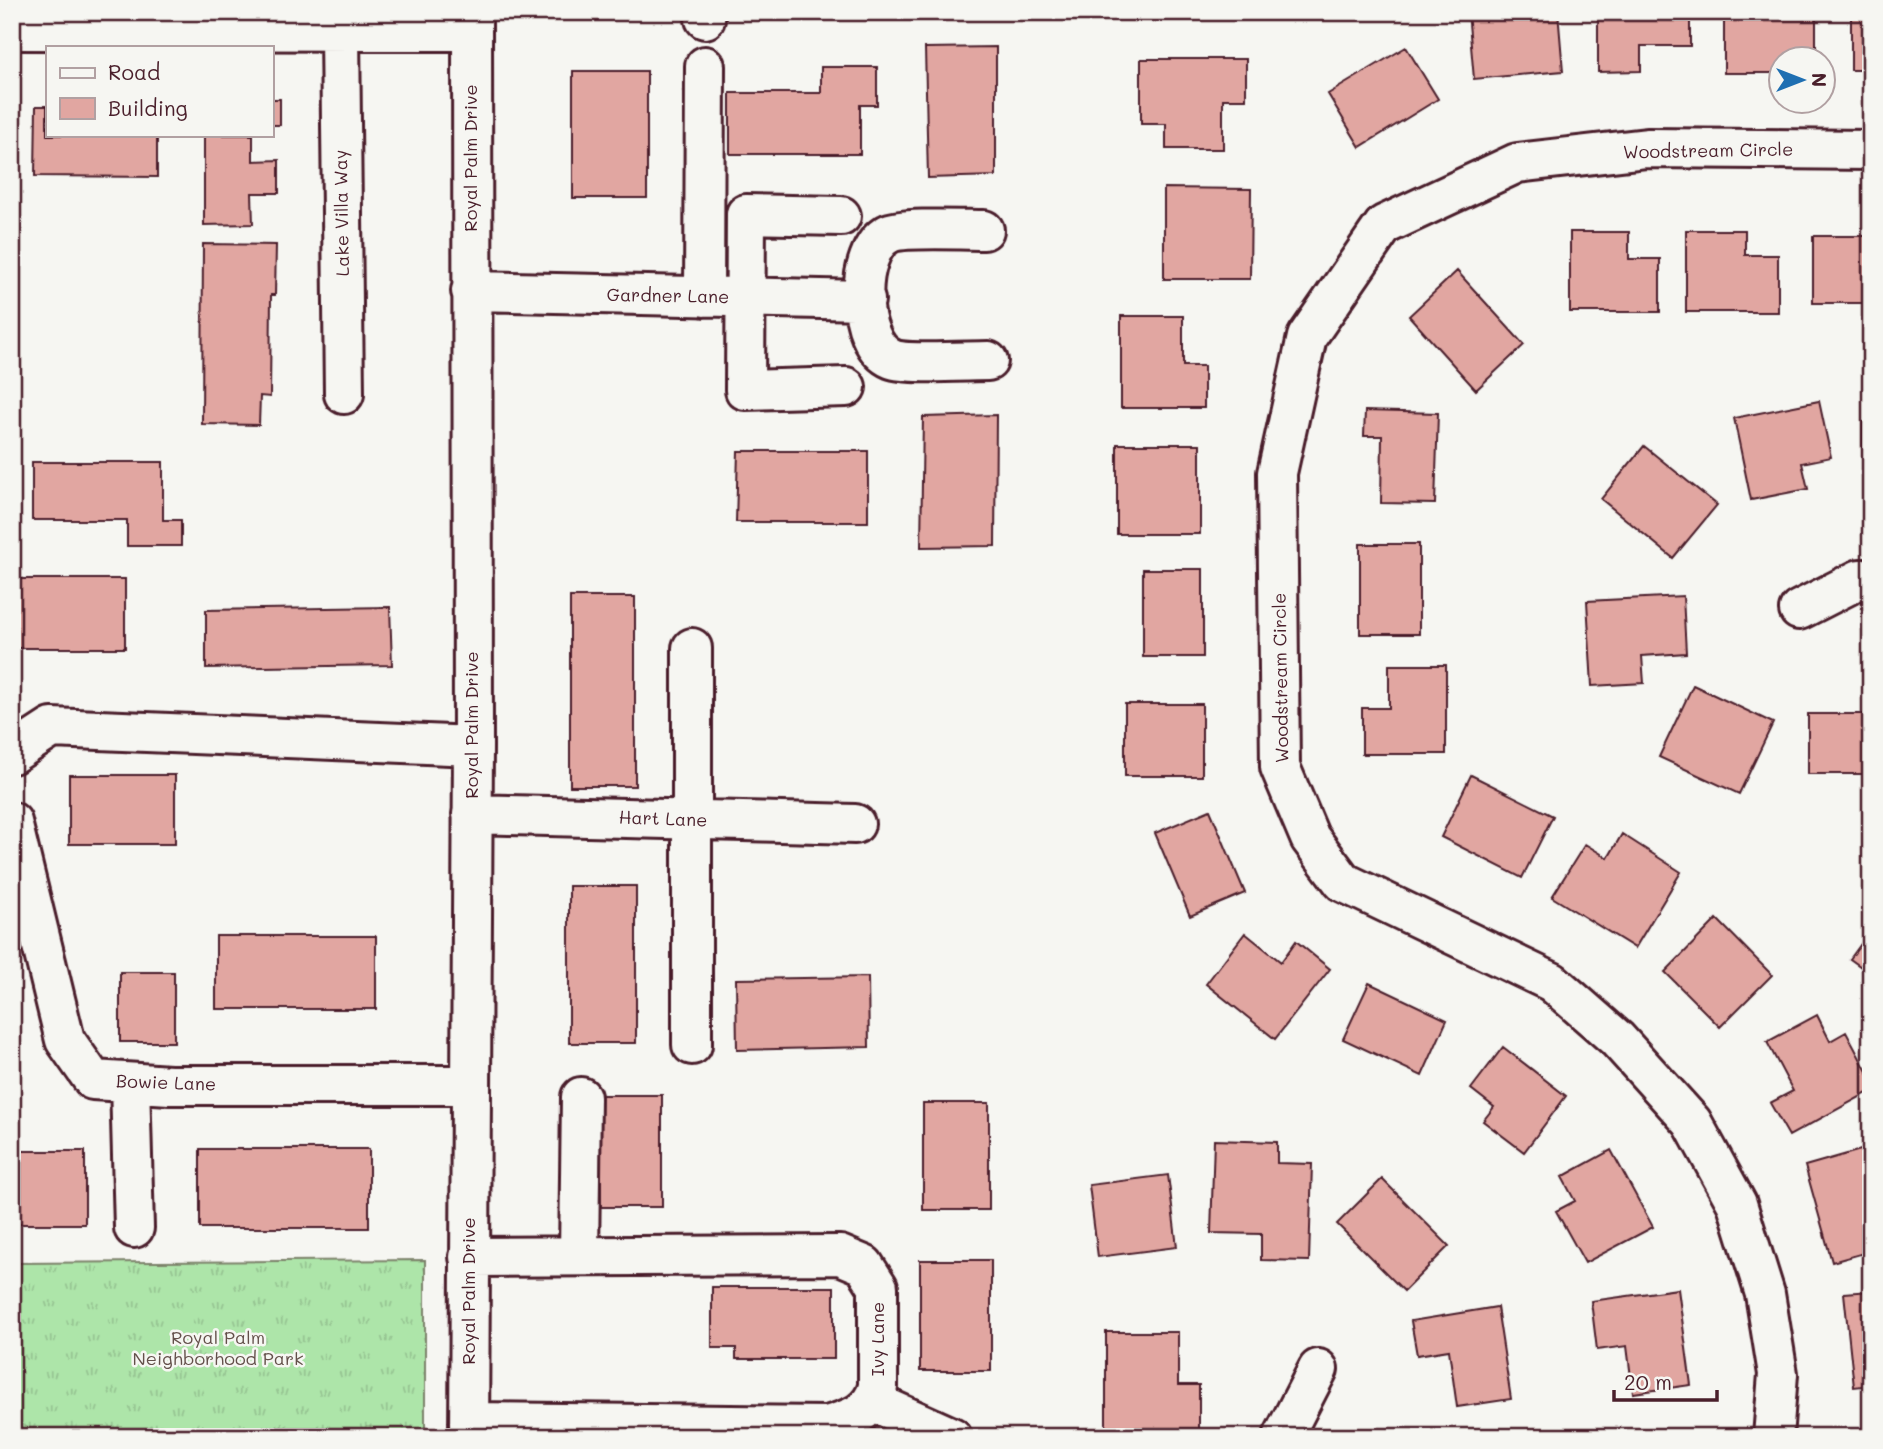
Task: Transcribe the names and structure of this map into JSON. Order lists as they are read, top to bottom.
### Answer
{
  "streets": {
    "street": [
      "Woodstream Circle",
      "Royal Palm Drive",
      "Lake Villa Way",
      "Gardner Lane",
      "Hart Lane",
      "Bowie Lane",
      "Ivy Lane"
    ]
  },
  "crossings": [
    ["Royal Palm Drive", "Gardner Lane"],
    ["Royal Palm Drive", "Hart Lane"],
    ["Royal Palm Drive", "Bowie Lane"],
    ["Royal Palm Drive", "Ivy Lane"]
  ],
  "parks": ["Royal Palm Neighborhood Park"],
  "legend": ["Road", "Building"],
  "scale_bar": "20 m",
  "north": "right"
}
